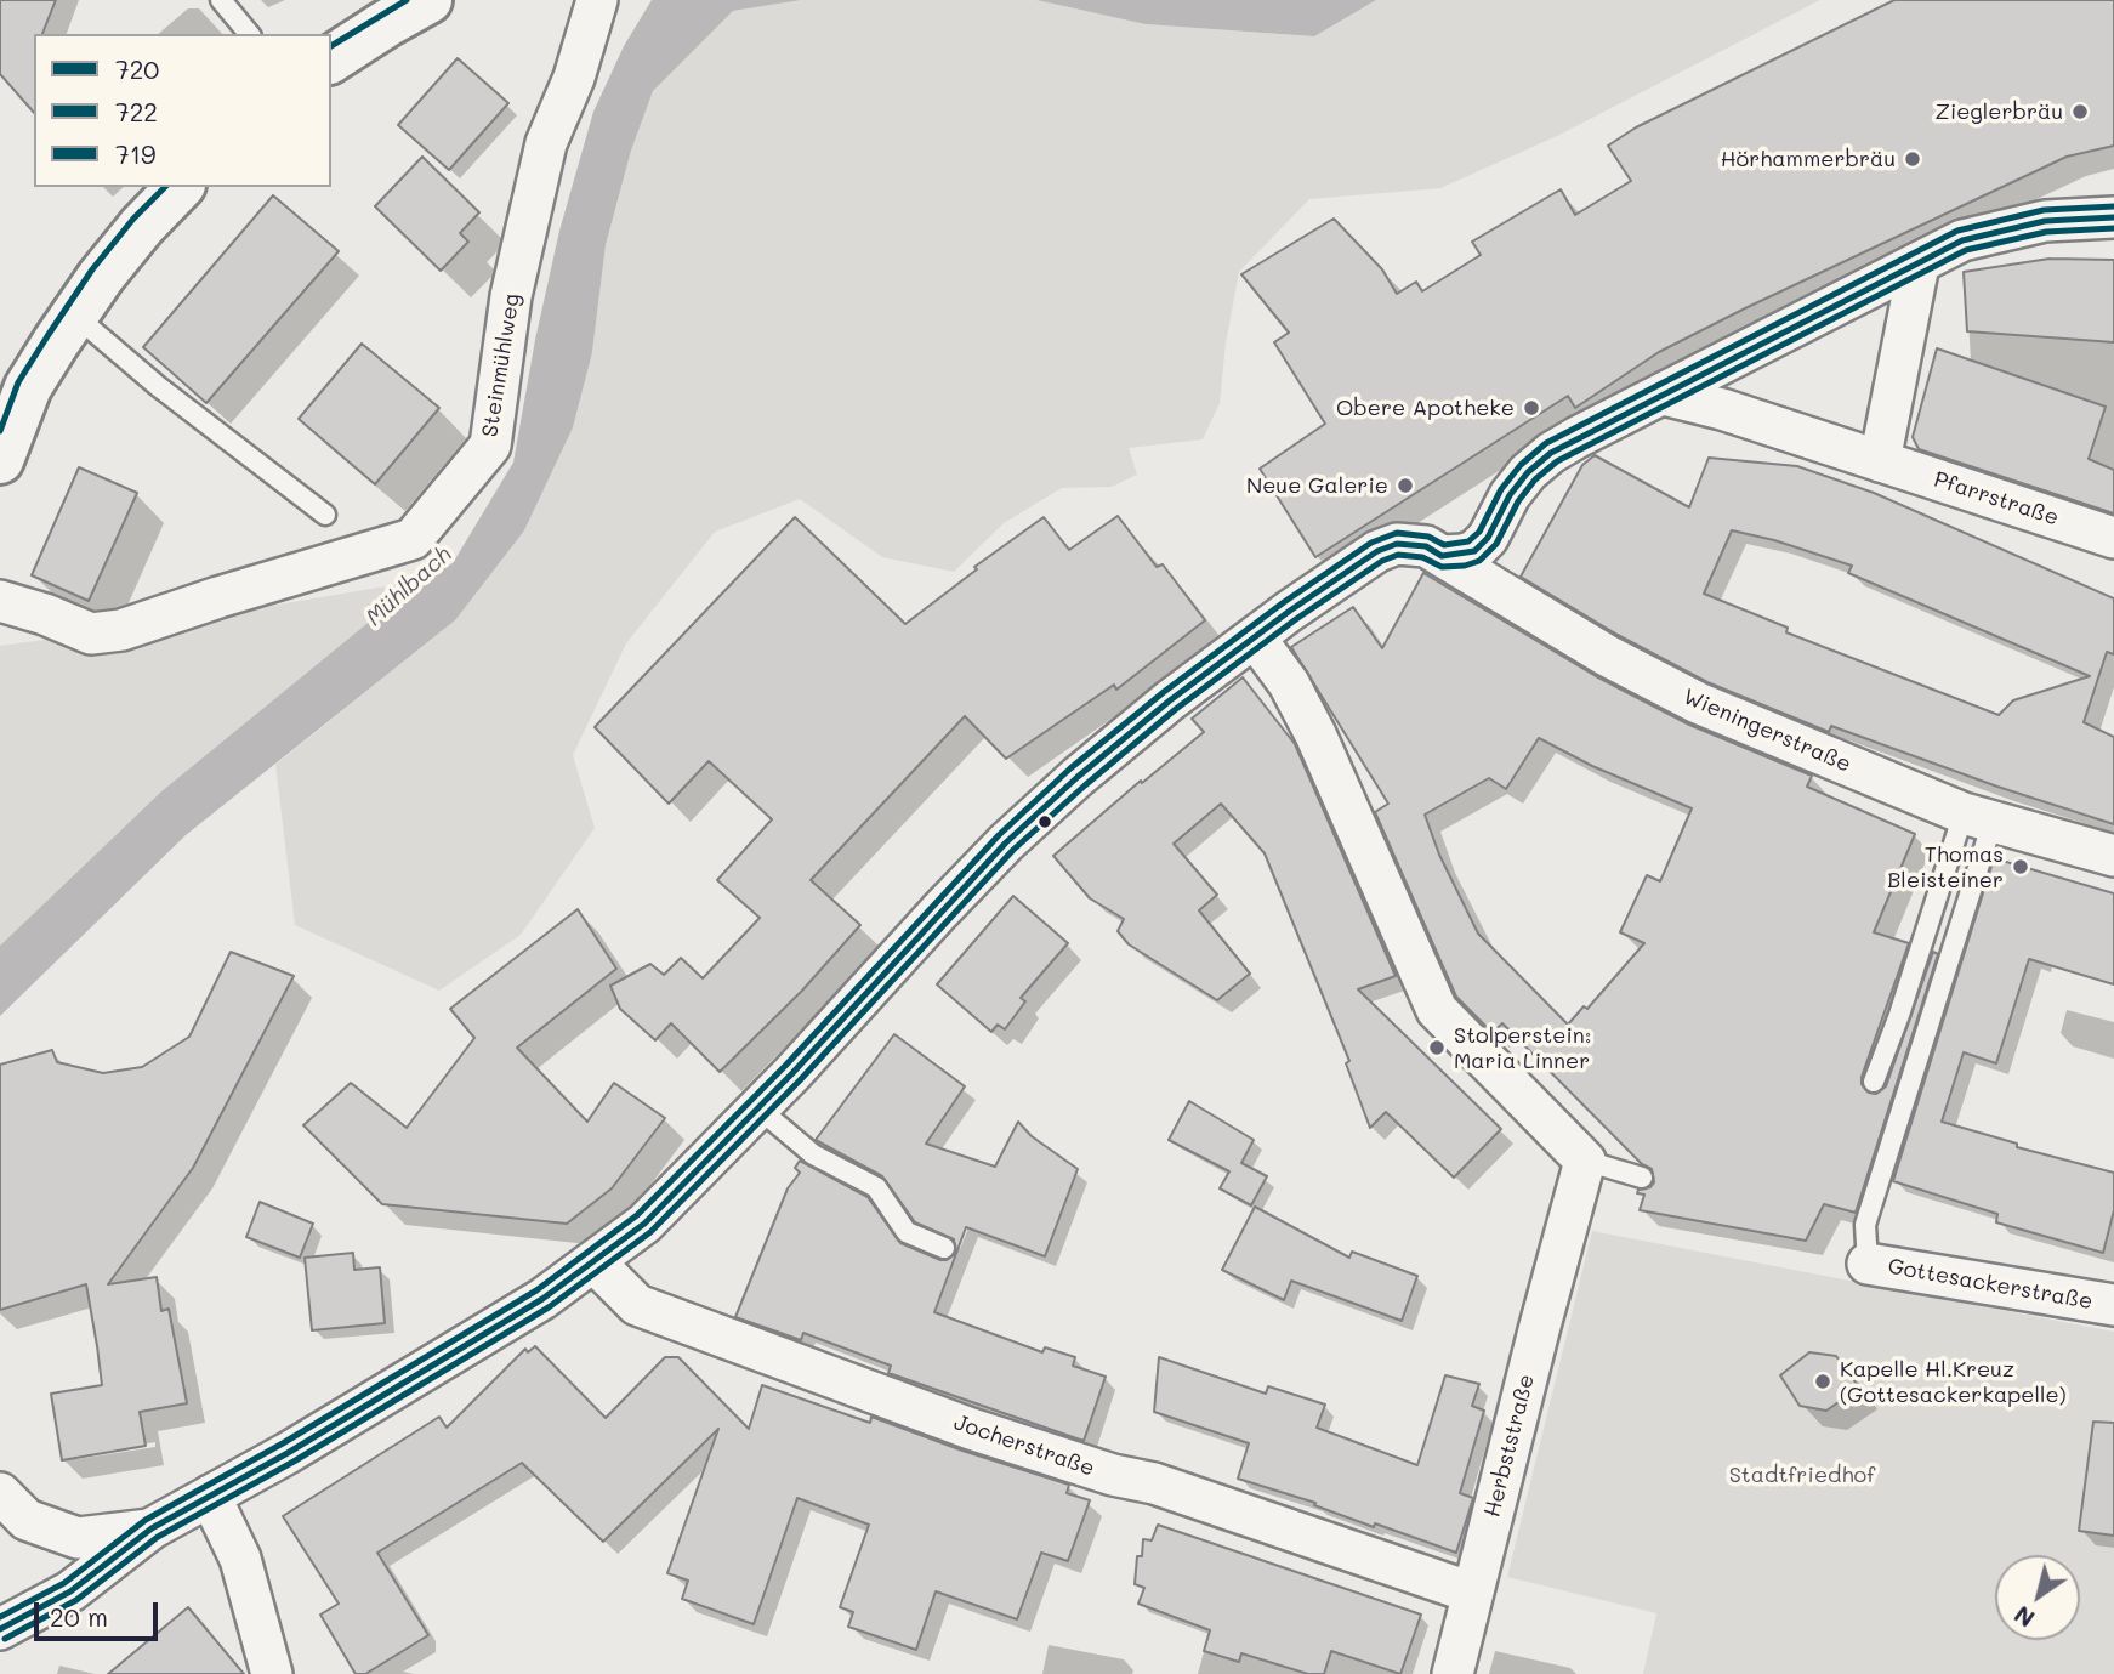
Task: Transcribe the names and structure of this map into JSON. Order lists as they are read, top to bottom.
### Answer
{
  "streets": {
    "street": [
      "Steinmühlweg",
      "Pfarrstraße",
      "Wieningerstraße",
      "Gottesackerstraße",
      "Jocherstraße",
      "Herbststraße"
    ]
  },
  "crossings": [
    ["Wieningerstraße", "Jocherstraße"],
    ["Jocherstraße", "Herbststraße"]
  ],
  "water": ["Mühlbach"],
  "parks": ["Stadtfriedhof"],
  "places": [
    "Zieglerbräu",
    "Hörhammerbräu",
    "Obere Apotheke",
    "Neue Galerie",
    "Thomas Bleisteiner",
    "Stolperstein: Maria Linner",
    "Kapelle Hl.Kreuz (Gottesackerkapelle)"
  ],
  "lines": ["transit line 719", "transit line 720", "transit line 722"],
  "legend": ["720", "722", "719"],
  "scale_bar": "20 m",
  "north": "bottom left"
}
